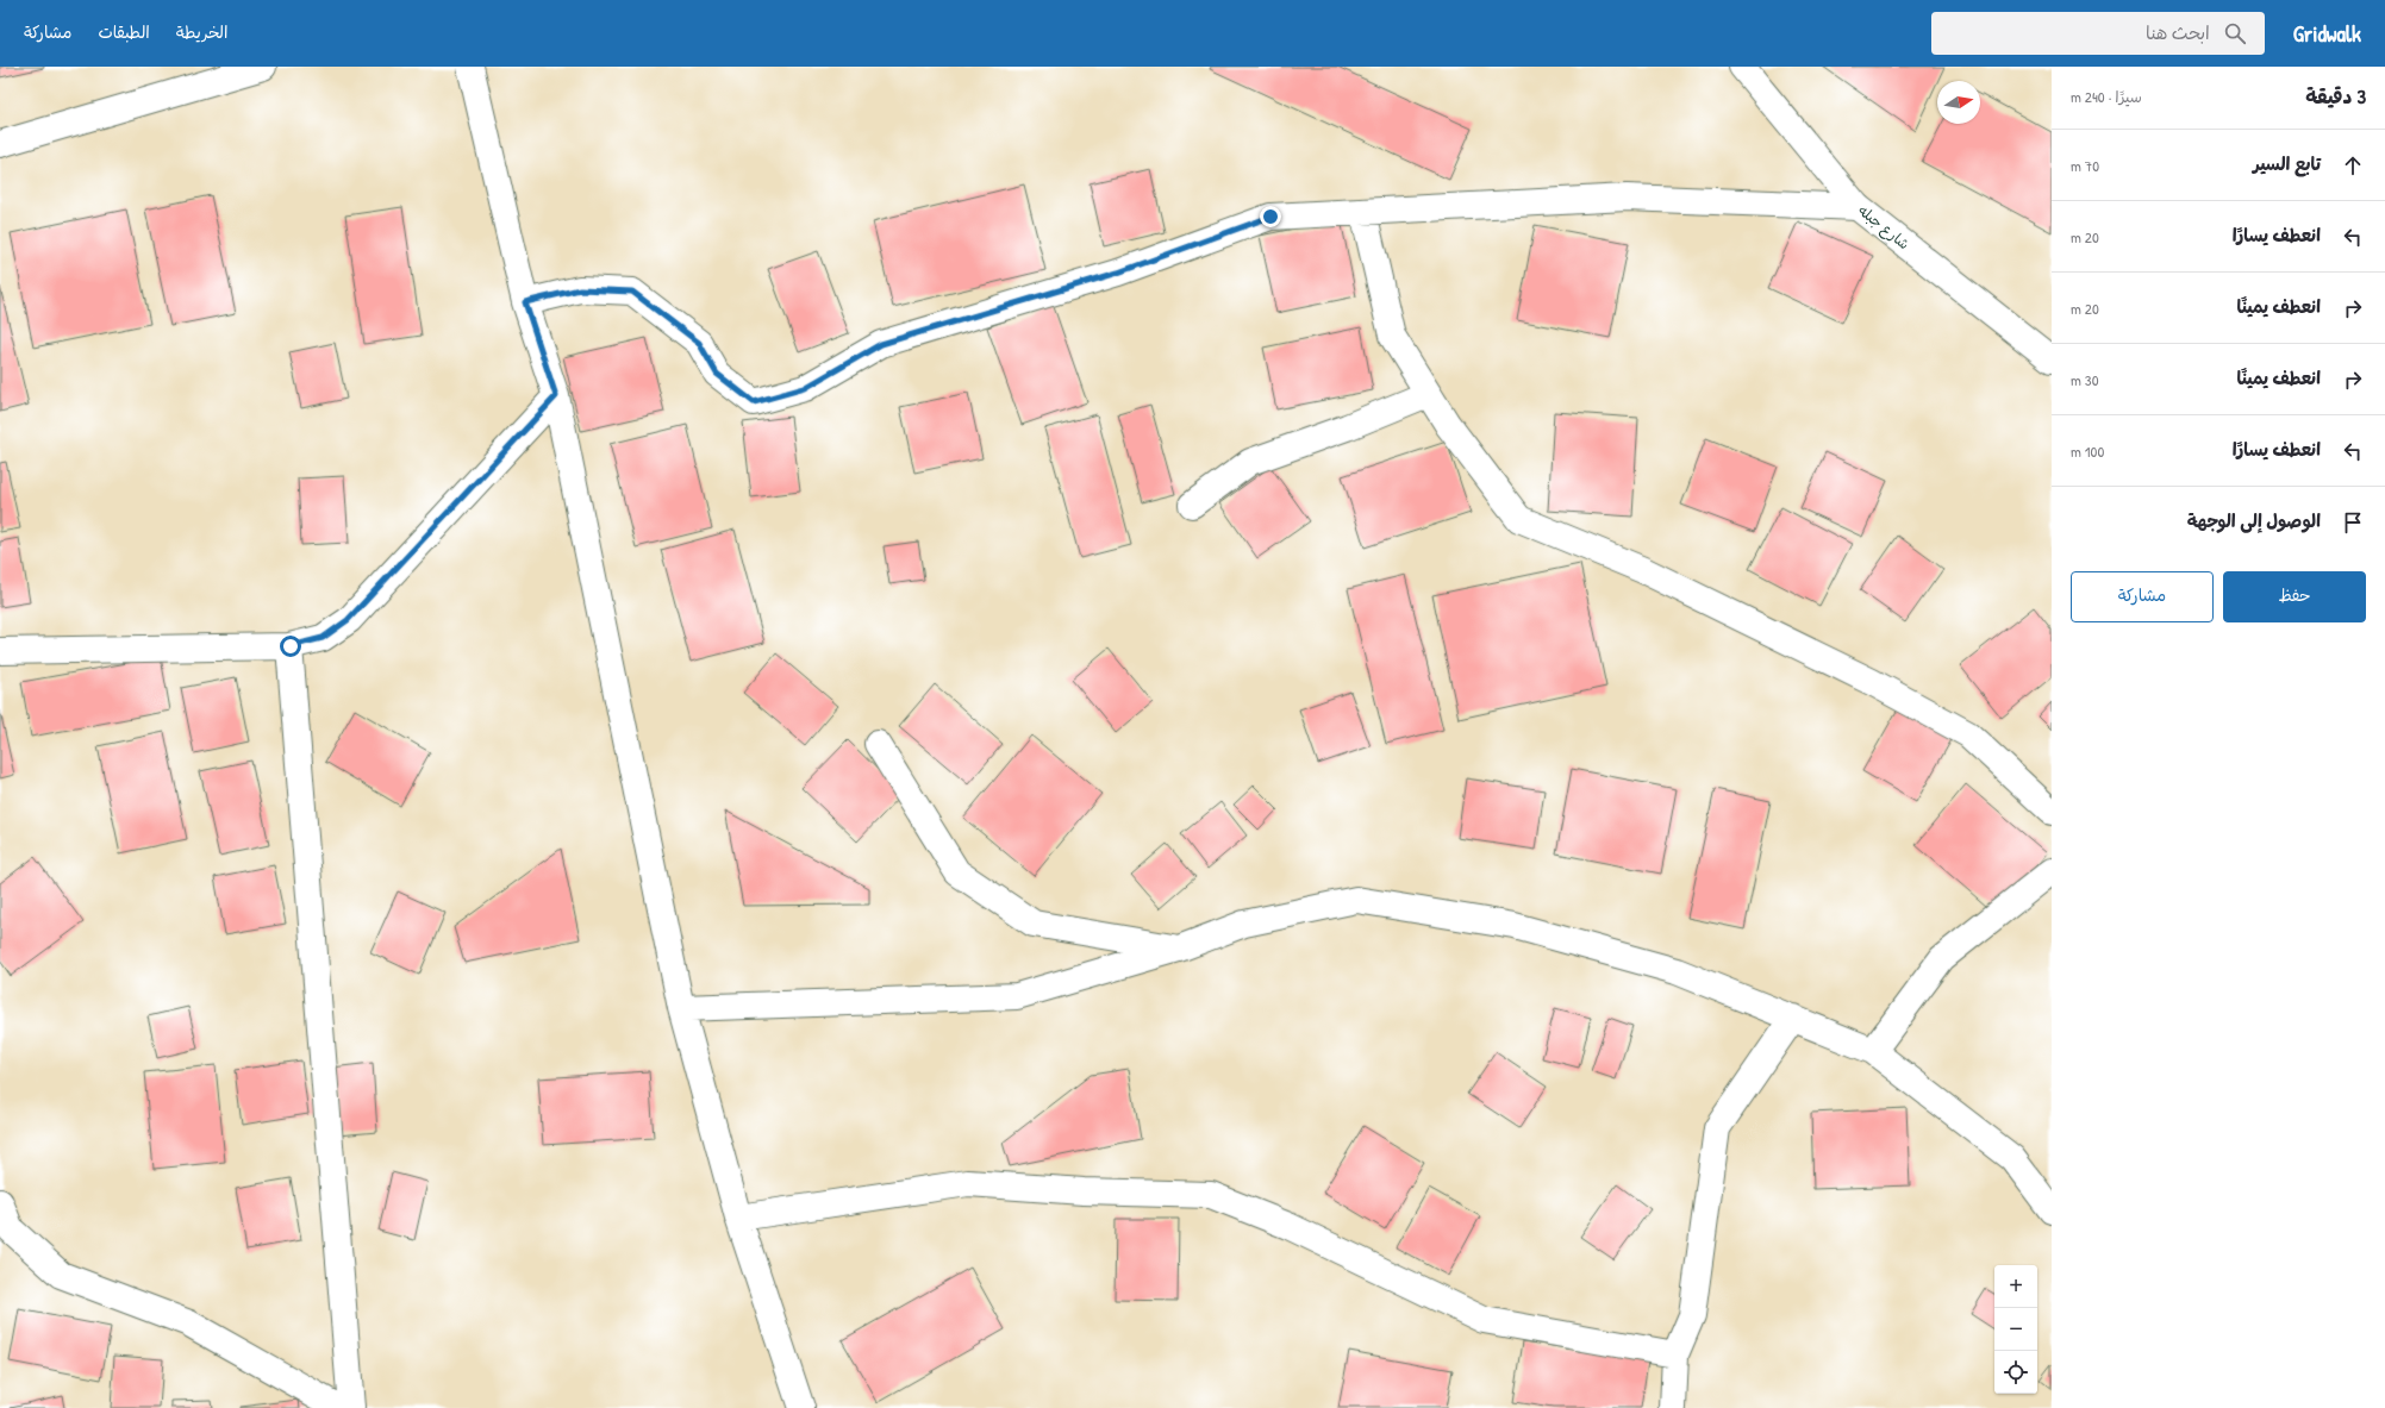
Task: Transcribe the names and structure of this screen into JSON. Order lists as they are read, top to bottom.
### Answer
{
  "streets": {
    "street": ["شارع جبله"]
  },
  "north": "right",
  "page": {
    "header": "Gridwalk",
    "search": "ابحث هنا",
    "nav": ["الخريطة", "الطبقات", "مشاركة"],
    "heading": ["3 دقيقة", "سيرًا · 240 m"],
    "list": [
      ["تابع السير", "70 m"],
      ["انعطف يسارًا", "20 m"],
      ["انعطف يمينًا", "20 m"],
      ["انعطف يمينًا", "30 m"],
      ["انعطف يسارًا", "100 m"],
      "الوصول إلى الوجهة"
    ],
    "buttons": ["حفظ", "مشاركة"],
    "map_buttons": ["+", "−"]
  }
}
